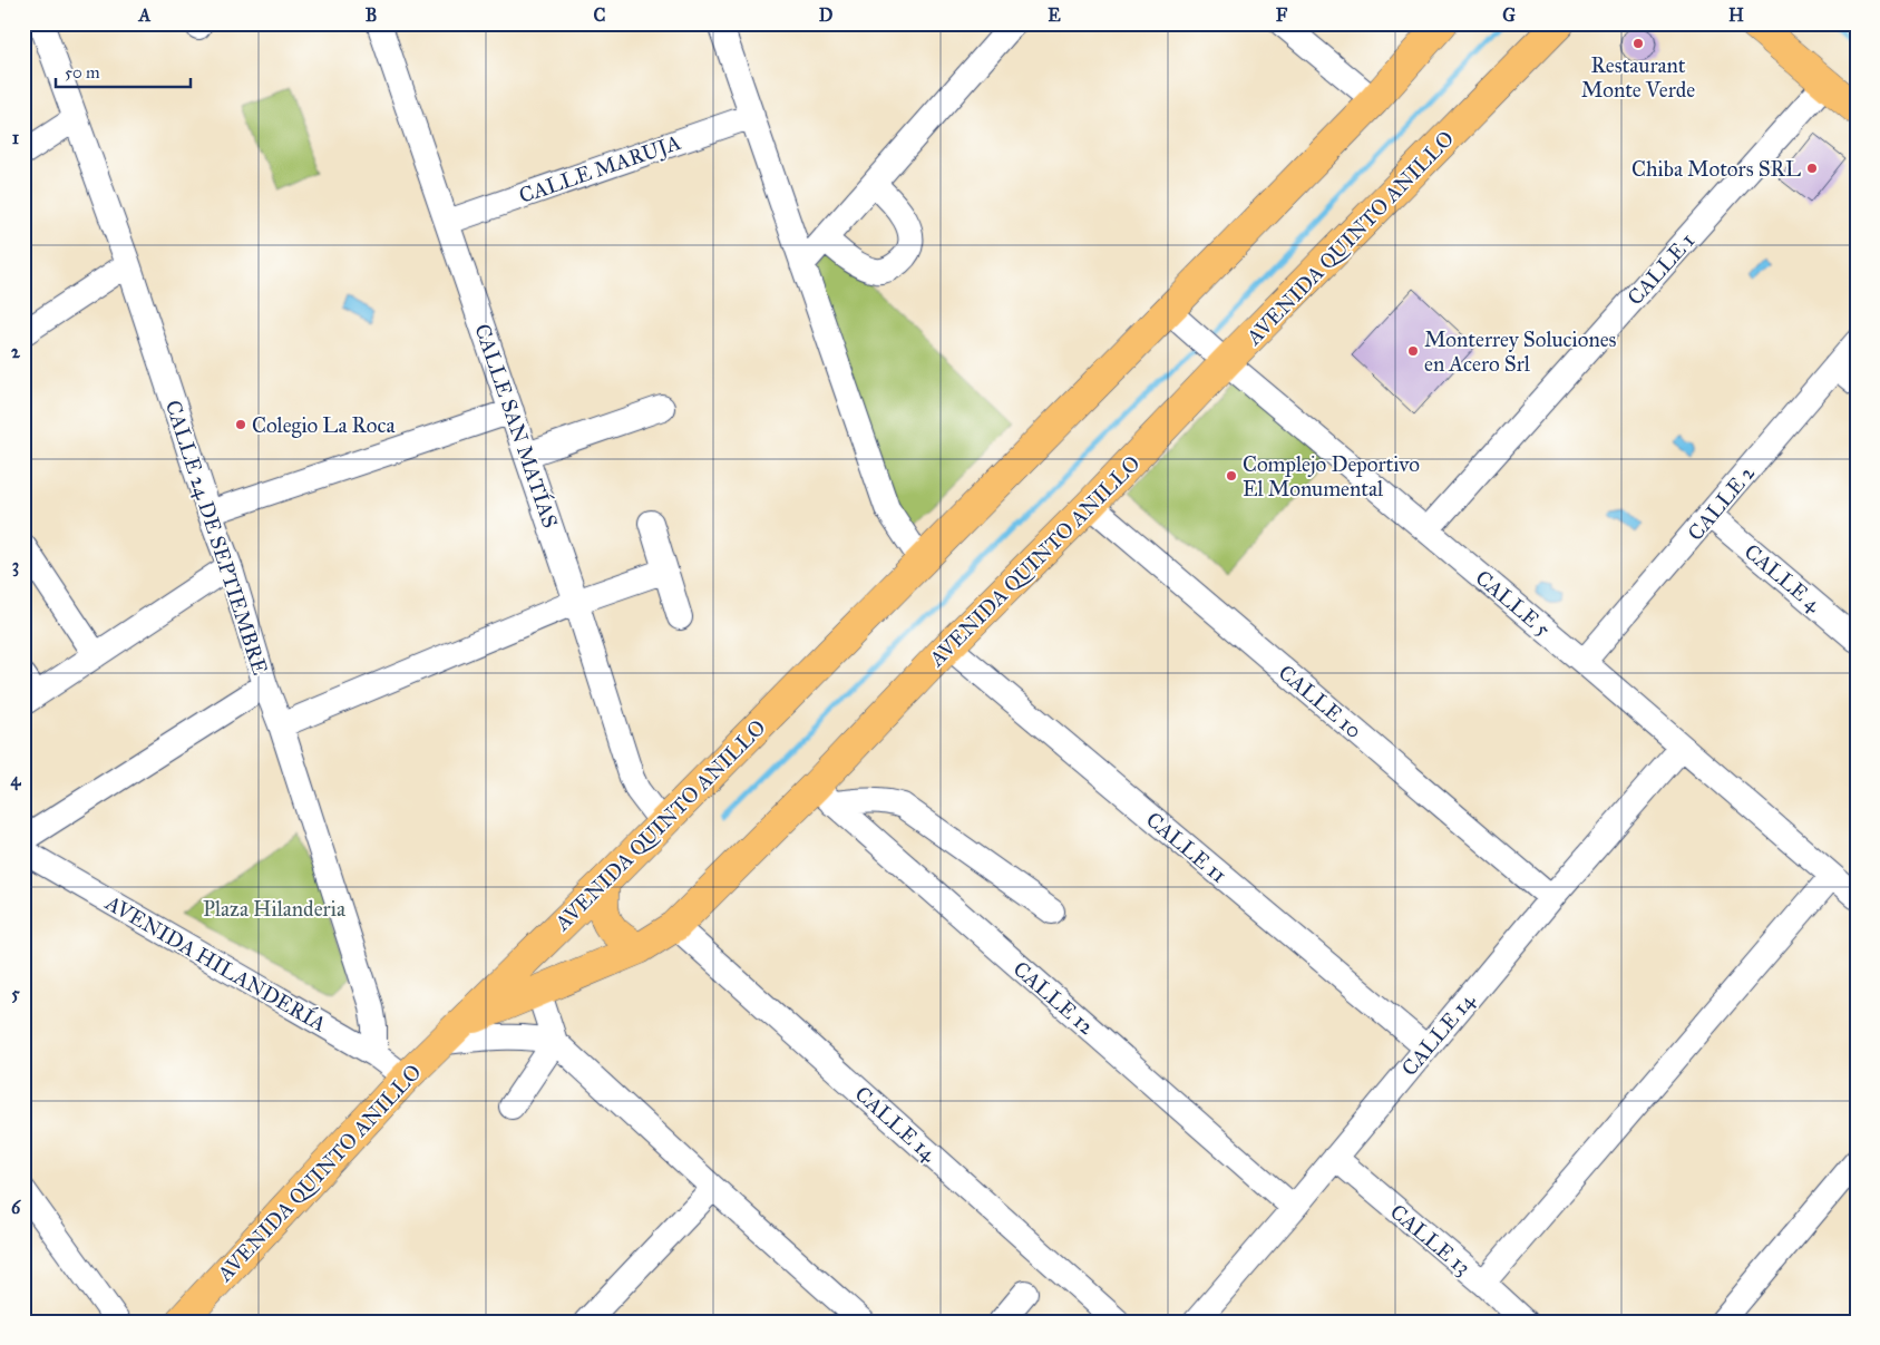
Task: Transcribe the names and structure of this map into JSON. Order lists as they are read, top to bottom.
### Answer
{
  "streets": {
    "main road": ["AVENIDA QUINTO ANILLO"],
    "street": [
      "CALLE MARUJA",
      "CALLE 1",
      "CALLE SAN MATÍAS",
      "CALLE 2",
      "CALLE 24 DE SEPTIEMBRE",
      "CALLE 4",
      "CALLE 5",
      "CALLE 10",
      "CALLE 11",
      "AVENIDA HILANDERÍA",
      "CALLE 12",
      "CALLE 14",
      "CALLE 13"
    ]
  },
  "crossings": [
    ["CALLE MARUJA", "CALLE SAN MATÍAS"],
    ["AVENIDA QUINTO ANILLO", "CALLE SAN MATÍAS"],
    ["AVENIDA QUINTO ANILLO", "CALLE 5"],
    ["AVENIDA QUINTO ANILLO", "CALLE 10"],
    ["AVENIDA QUINTO ANILLO", "CALLE 11"],
    ["AVENIDA QUINTO ANILLO", "AVENIDA HILANDERÍA"],
    ["AVENIDA QUINTO ANILLO", "CALLE 12"],
    ["AVENIDA QUINTO ANILLO", "CALLE 14"],
    ["CALLE 1", "CALLE 5"],
    ["CALLE 2", "CALLE 4"],
    ["CALLE 2", "CALLE 5"],
    ["CALLE 24 DE SEPTIEMBRE", "AVENIDA HILANDERÍA"],
    ["CALLE 5", "CALLE 14"],
    ["CALLE 10", "CALLE 14"],
    ["CALLE 11", "CALLE 14"],
    ["CALLE 12", "CALLE 14"],
    ["CALLE 14", "CALLE 13"]
  ],
  "parks": ["Plaza Hilanderia"],
  "places": [
    "Restaurant Monte Verde",
    "Chiba Motors SRL",
    "Monterrey Soluciones en Acero Srl",
    "Colegio La Roca",
    "Complejo Deportivo El Monumental"
  ],
  "scale_bar": "50 m",
  "grid": {
    "columns": [
      "A",
      "B",
      "C",
      "D",
      "E",
      "F",
      "G",
      "H"
    ],
    "rows": [
      "1",
      "2",
      "3",
      "4",
      "5",
      "6"
    ]
  }
}
